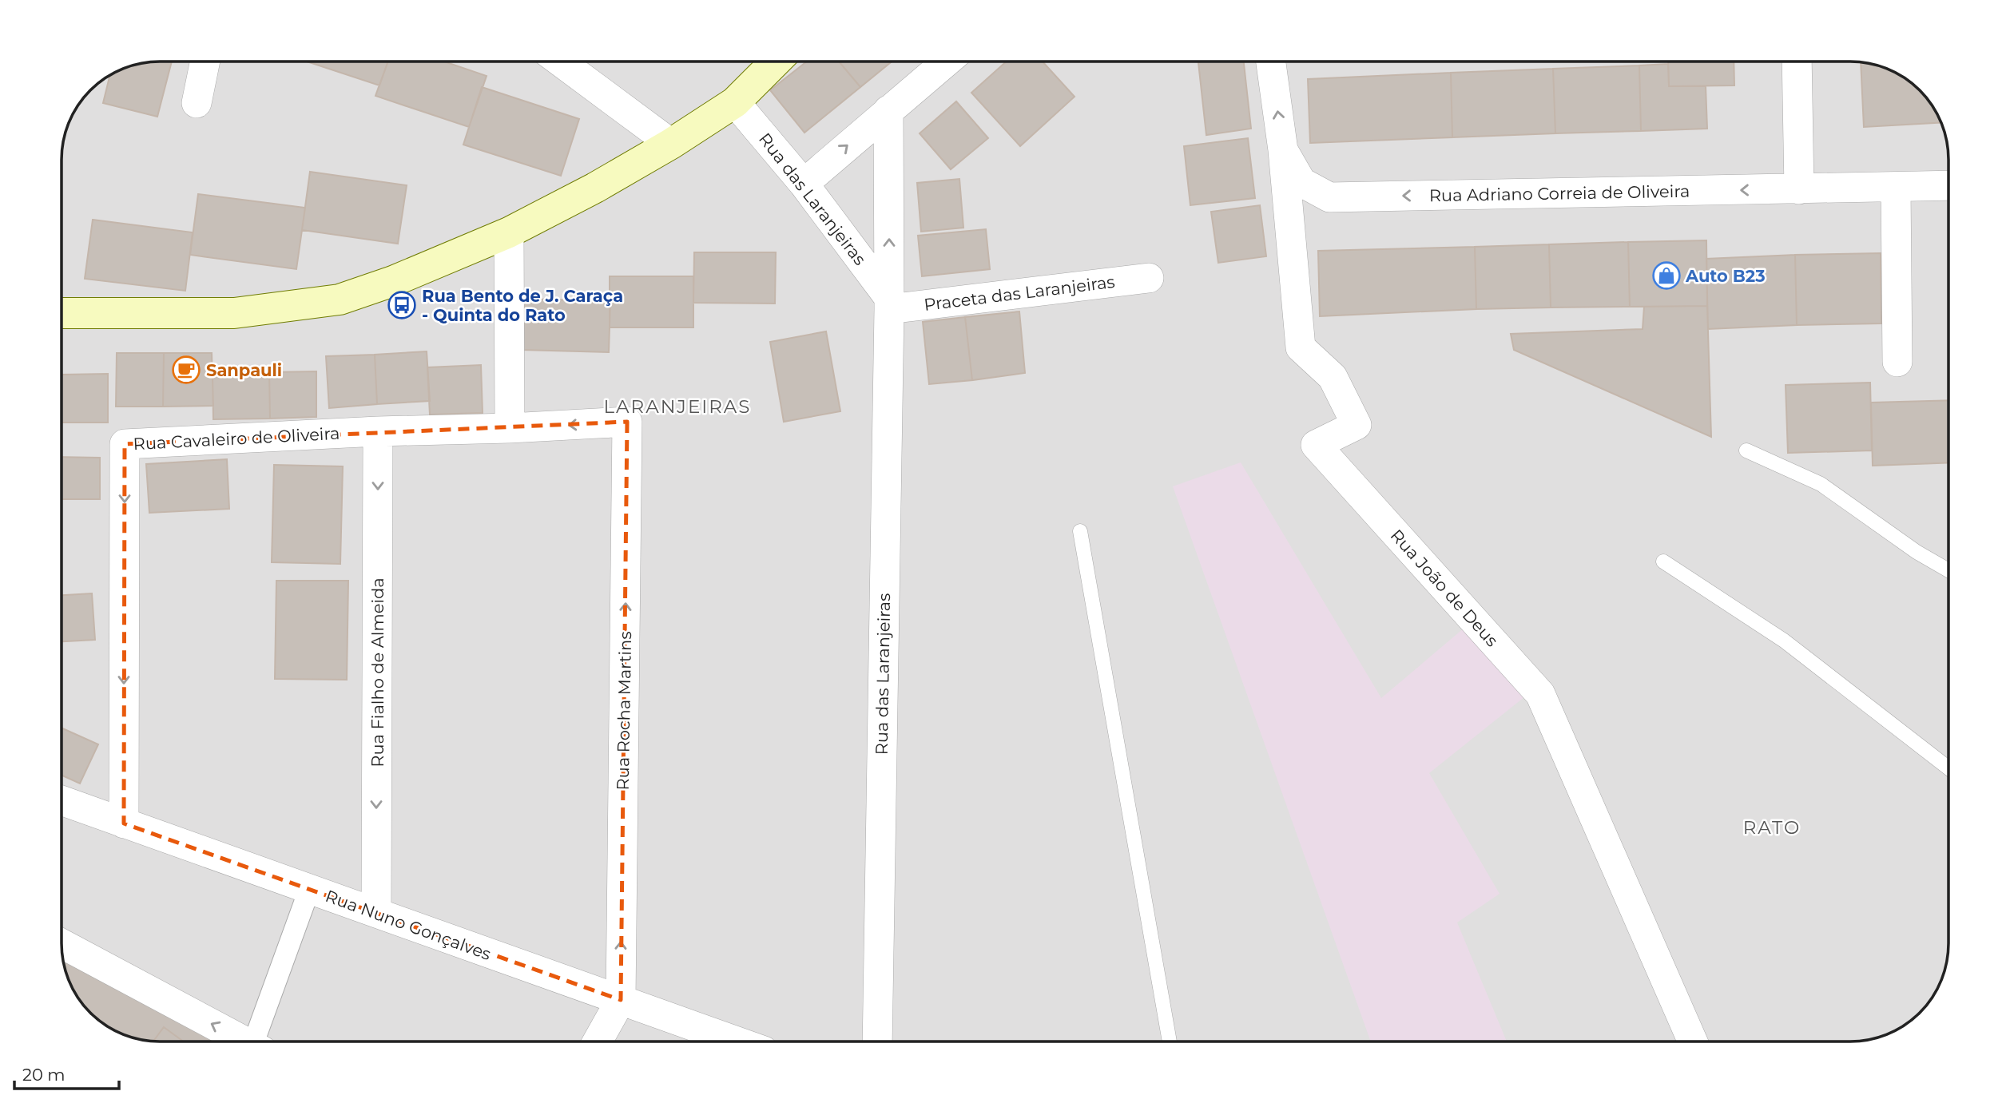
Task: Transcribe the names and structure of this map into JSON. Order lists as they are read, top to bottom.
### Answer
{
  "streets": {
    "street": [
      "Rua Adriano Correia de Oliveira",
      "Rua das Laranjeiras",
      "Praceta das Laranjeiras",
      "Rua Cavaleiro de Oliveira",
      "Rua João de Deus",
      "Rua Fialho de Almeida",
      "Rua Rocha Martins",
      "Rua Nuno Gonçalves"
    ]
  },
  "crossings": [
    ["Rua Adriano Correia de Oliveira", "Rua João de Deus"],
    ["Rua das Laranjeiras", "Praceta das Laranjeiras"],
    ["Rua Cavaleiro de Oliveira", "Rua Fialho de Almeida"],
    ["Rua Cavaleiro de Oliveira", "Rua Rocha Martins"],
    ["Rua Cavaleiro de Oliveira", "Rua Nuno Gonçalves"],
    ["Rua Fialho de Almeida", "Rua Nuno Gonçalves"],
    ["Rua Rocha Martins", "Rua Nuno Gonçalves"]
  ],
  "one_way": ["Rua Adriano Correia de Oliveira", "Rua Fialho de Almeida", "Rua Rocha Martins"],
  "districts": ["LARANJEIRAS", "RATO"],
  "places": {
    "shop": ["Auto B23"],
    "bus stop": ["Rua Bento de J. Caraça - Quinta do Rato"],
    "cafe": ["Sanpauli"]
  },
  "scale_bar": "20 m"
}
